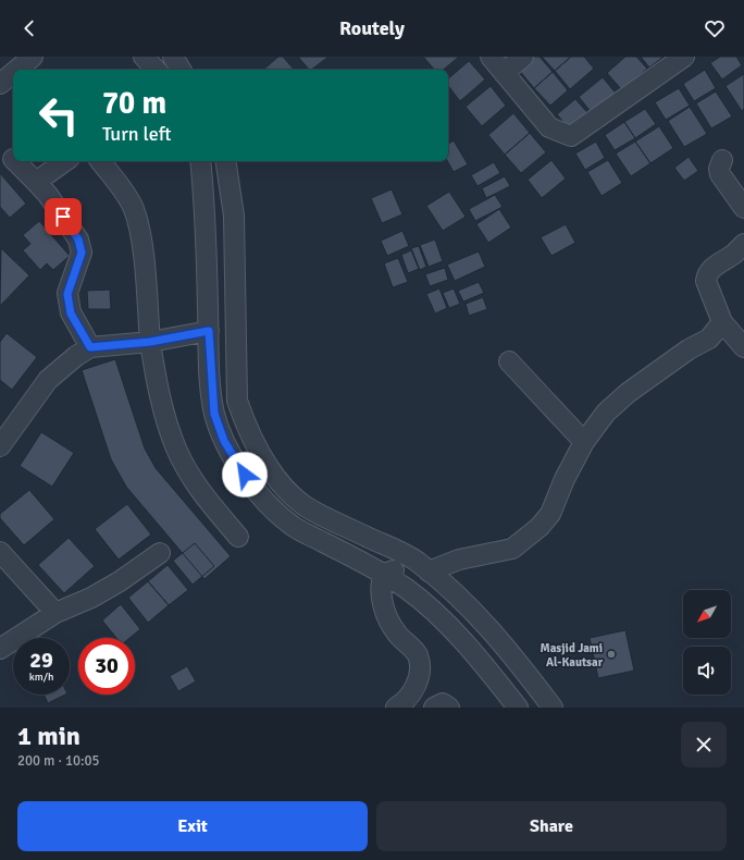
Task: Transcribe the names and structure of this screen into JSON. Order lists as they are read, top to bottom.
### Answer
{
  "places": ["Masjid Jami Al-Kautsar"],
  "north": "bottom left",
  "page": {
    "header": "Routely",
    "turn": ["70 m", "Turn left"],
    "speed": "29 km/h",
    "limit": "30",
    "heading": ["1 min", "200 m · 10:05"],
    "buttons": ["Exit", "Share"]
  }
}
